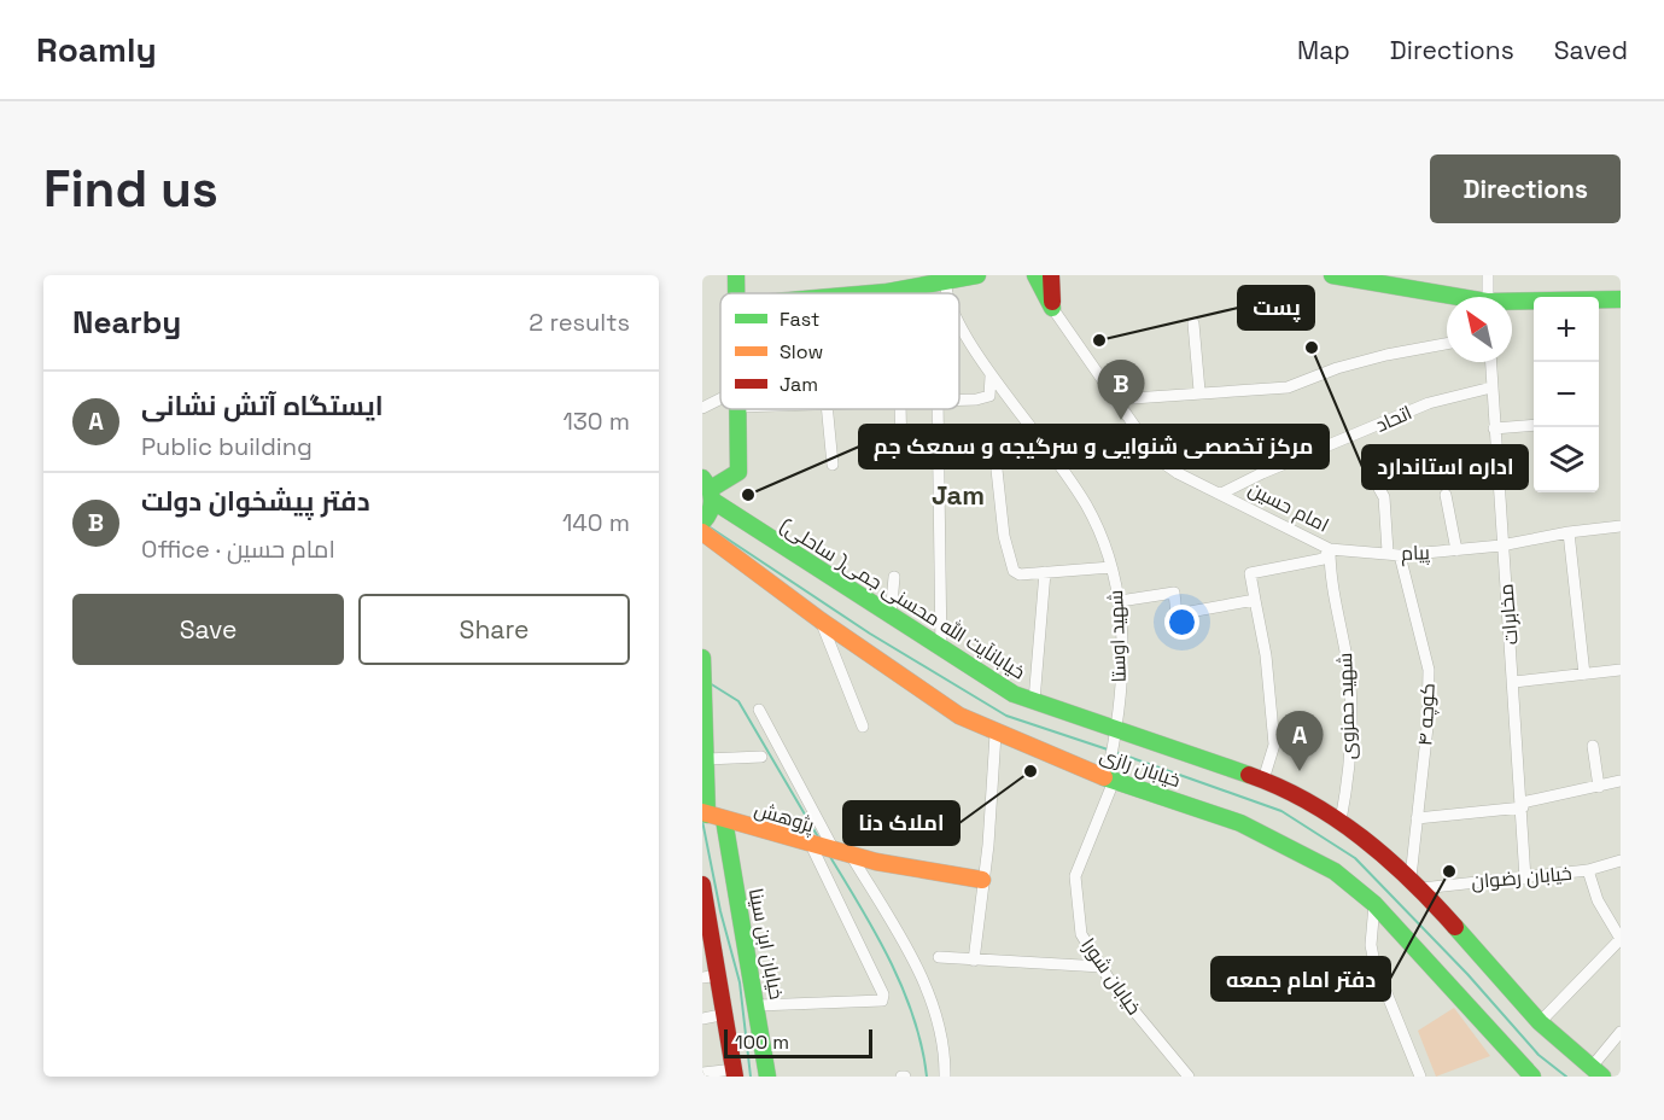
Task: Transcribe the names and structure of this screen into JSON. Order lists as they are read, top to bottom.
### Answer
{
  "streets": {
    "main road": [
      "امام حسین",
      "خیابانآیت الله محسنی جمی( ساحلی)",
      "خیابان رازی",
      "پژوهش",
      "خیابان ابن سینا"
    ],
    "street": [
      "اتحاد",
      "پیام",
      "مخابرات",
      "شهید اوستا",
      "شهید حمزوی",
      "کوچه ۴",
      "خیابان رضوان",
      "خیابان شورا"
    ]
  },
  "crossings": [
    ["اتحاد", "امام حسین"],
    ["اتحاد", "مخابرات"],
    ["امام حسین", "پیام"],
    ["امام حسین", "شهید حمزوی"],
    ["پیام", "مخابرات"],
    ["پیام", "شهید حمزوی"],
    ["پیام", "کوچه ۴"],
    ["خیابانآیت الله محسنی جمی( ساحلی)", "شهید اوستا"],
    ["خیابانآیت الله محسنی جمی( ساحلی)", "شهید حمزوی"],
    ["خیابانآیت الله محسنی جمی( ساحلی)", "کوچه ۴"],
    ["خیابانآیت الله محسنی جمی( ساحلی)", "خیابان رضوان"],
    ["مخابرات", "خیابان رضوان"],
    ["شهید اوستا", "خیابان رازی"],
    ["شهید اوستا", "خیابان شورا"],
    ["کوچه ۴", "خیابان رضوان"],
    ["خیابان رازی", "خیابان شورا"],
    ["پژوهش", "خیابان ابن سینا"]
  ],
  "districts": ["Jam"],
  "places": [
    "پست",
    "اداره استاندارد",
    "مرکز تخصصی شنوایی و سرگیجه و سمعک جم",
    "املاک دنا",
    "دفتر امام جمعه"
  ],
  "legend": ["Fast", "Slow", "Jam"],
  "scale_bar": "100 m",
  "north": "top left",
  "page": {
    "header": "Roamly",
    "nav": ["Map", "Directions", "Saved"],
    "buttons": [
      "Directions",
      ["Save", "Share"]
    ],
    "title": "Find us",
    "heading": ["Nearby", "2 results"],
    "map_buttons": ["+", "−"],
    "pins": ["B", "A"],
    "list": [
      {
        "mark": "A",
        "name": "ایستگاه آتش نشانی",
        "note": "Public building",
        "value": "130 m"
      },
      {
        "mark": "B",
        "name": "دفتر پیشخوان دولت",
        "note": "Office · امام حسین",
        "value": "140 m"
      }
    ],
    "scale": "100 m"
  }
}
